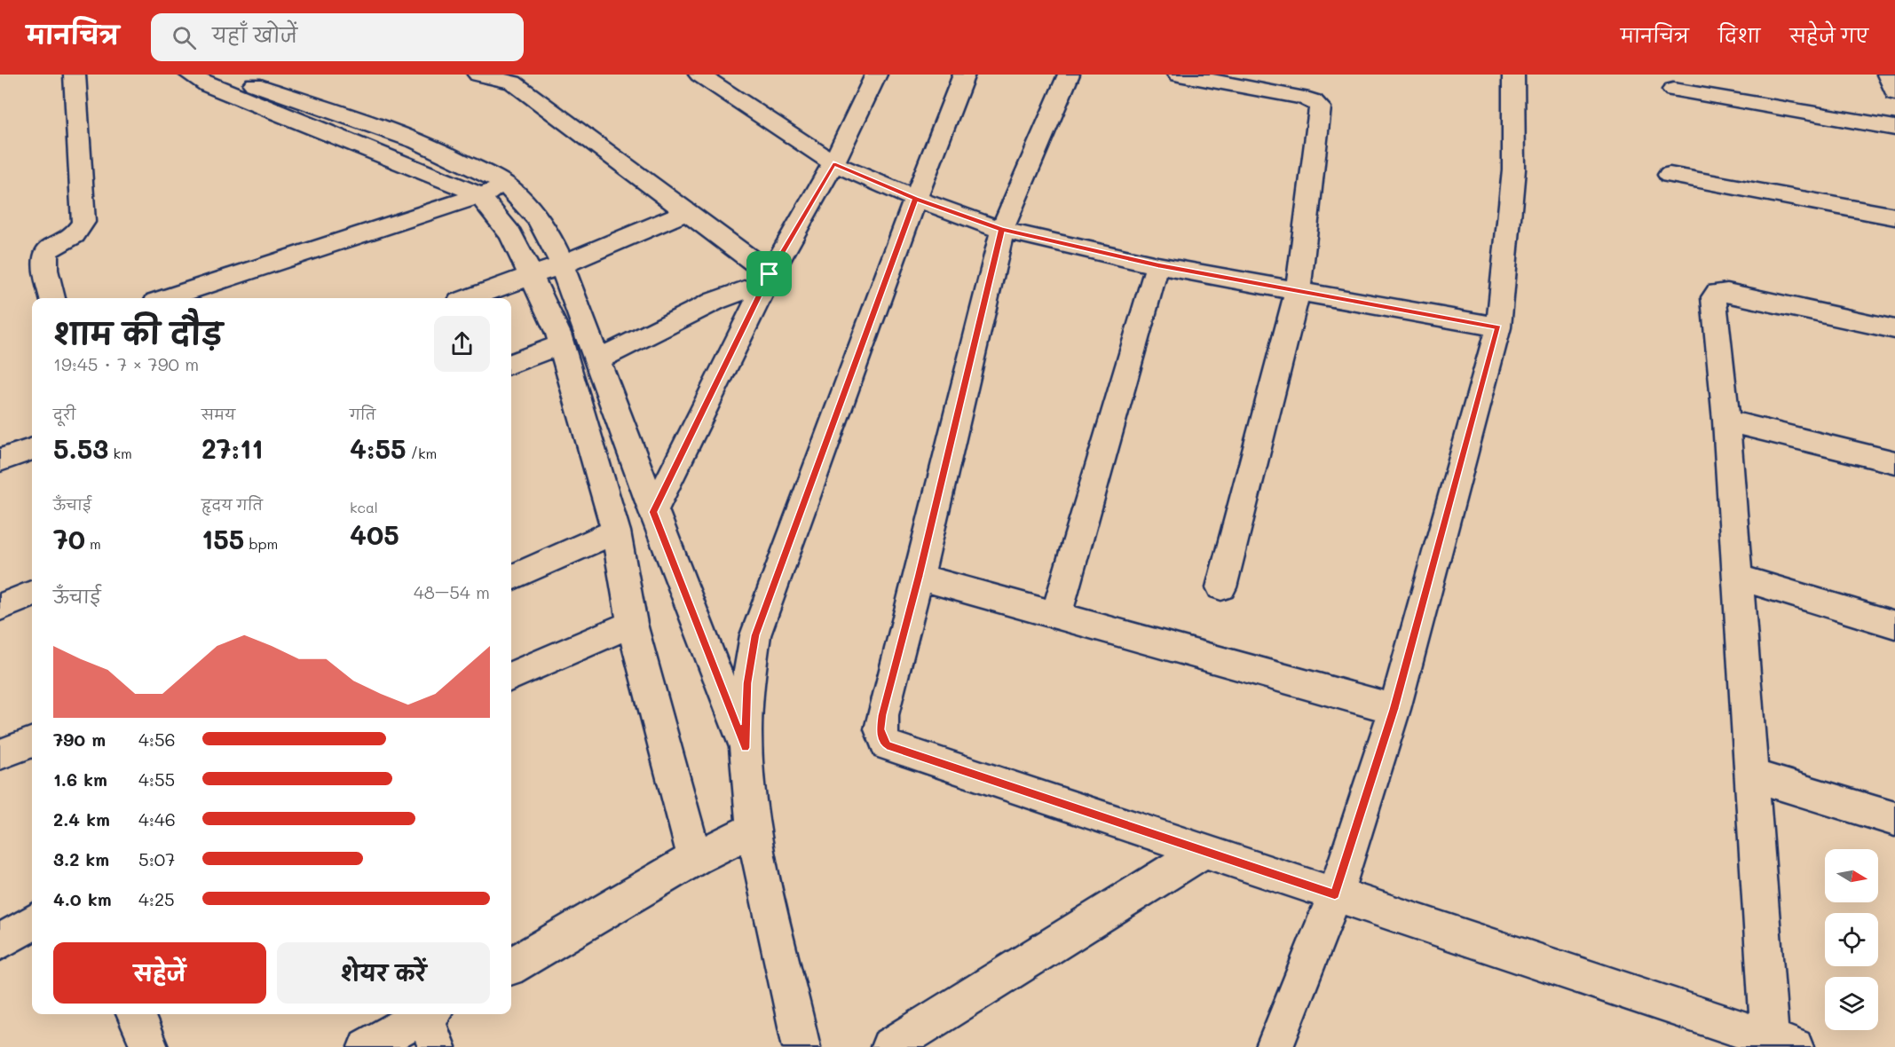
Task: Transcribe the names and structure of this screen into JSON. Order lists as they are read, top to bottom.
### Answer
{
  "north": "right",
  "page": {
    "header": "मानचित्र",
    "search": "यहाँ खोजें",
    "nav": ["मानचित्र", "दिशा", "सहेजे गए"],
    "heading": ["शाम की दौड़", "19:45 · 7 × 790 m"],
    "stats": [
      ["दूरी", "5.53 km"],
      ["समय", "27:11"],
      ["गति", "4:55 /km"],
      ["ऊँचाई", "70 m"],
      ["हृदय गति", "155 bpm"],
      ["kcal", "405"]
    ],
    "chart": ["ऊँचाई", "48–54 m"],
    "list": [
      {
        "name": "790 m",
        "note": "4:56"
      },
      {
        "name": "1.6 km",
        "note": "4:55"
      },
      {
        "name": "2.4 km",
        "note": "4:46"
      },
      {
        "name": "3.2 km",
        "note": "5:07"
      },
      {
        "name": "4.0 km",
        "note": "4:25"
      }
    ],
    "buttons": ["सहेजें", "शेयर करें"]
  }
}
